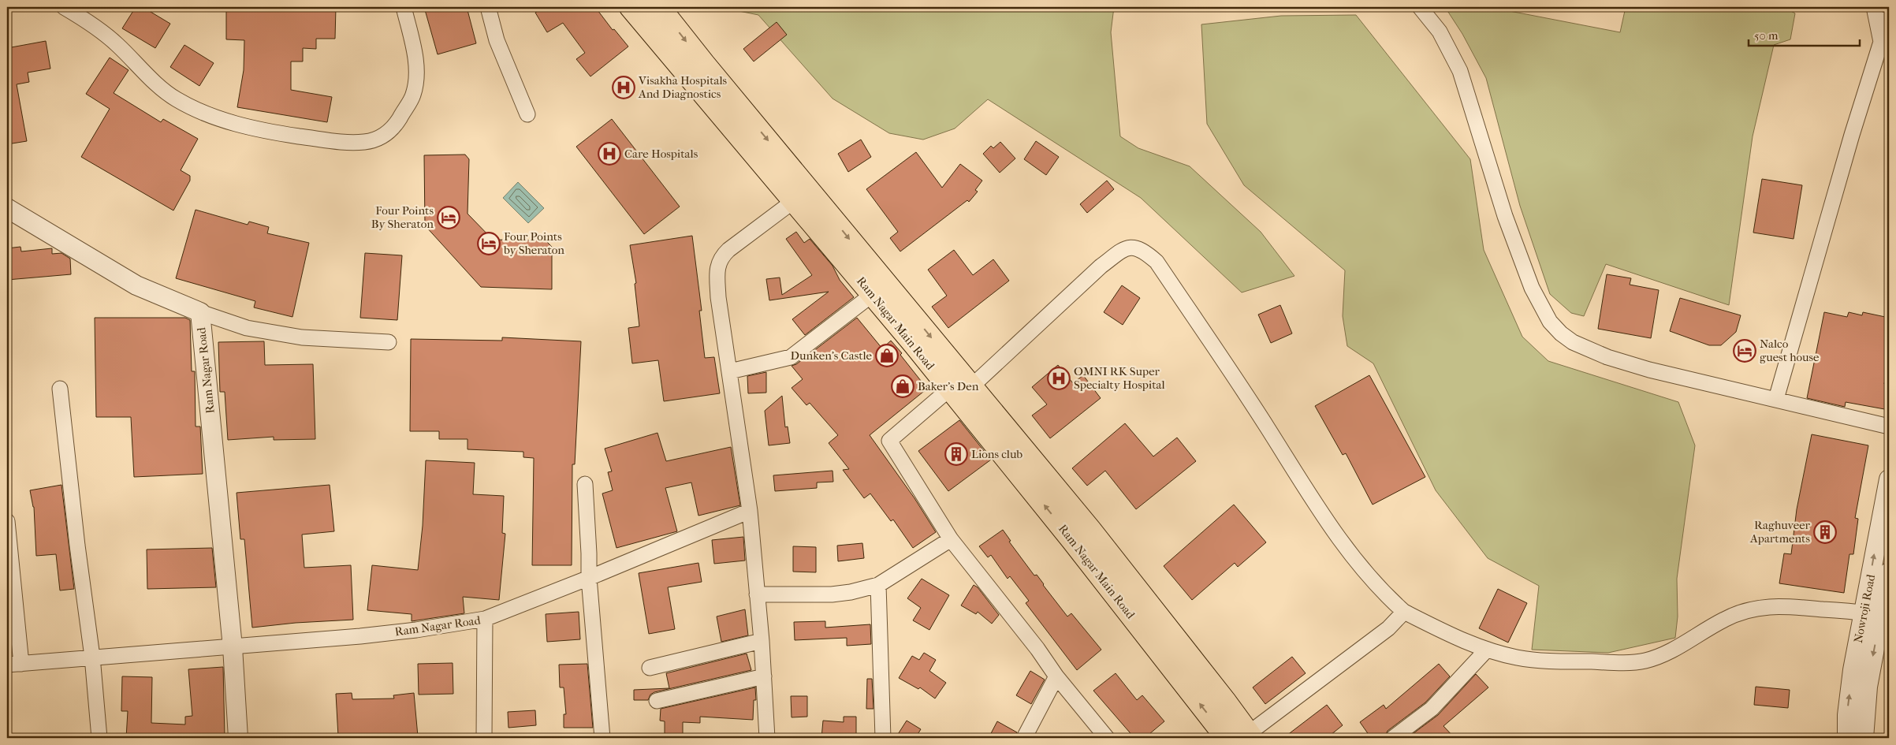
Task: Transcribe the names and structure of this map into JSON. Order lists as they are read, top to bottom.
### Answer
{
  "streets": {
    "main road": ["Ram Nagar Main Road"],
    "street": ["Ram Nagar Road", "Nowroji Road"]
  },
  "places": {
    "hospital": ["Visakha Hospitals And Diagnostics", "Care Hospitals", "OMNI RK Super Specialty Hospital"],
    "hotel": ["Four Points By Sheraton", "Four Points by Sheraton", "Nalco guest house"],
    "shop": ["Dunken's Castle", "Baker's Den"],
    "building": ["Lions club", "Raghuveer Apartments"]
  },
  "scale_bar": "50 m"
}
